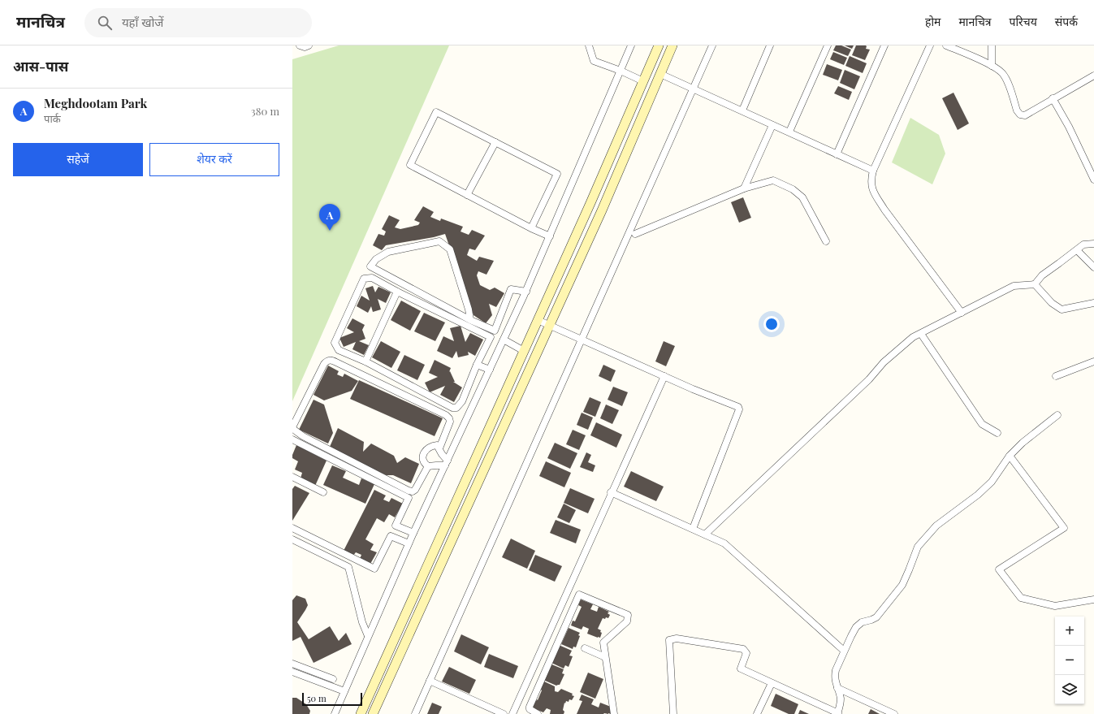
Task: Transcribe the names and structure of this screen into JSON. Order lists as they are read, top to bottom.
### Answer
{
  "scale_bar": "50 m",
  "page": {
    "header": "मानचित्र",
    "search": "यहाँ खोजें",
    "nav": [
      "होम",
      "मानचित्र",
      "परिचय",
      "संपर्क"
    ],
    "heading": "आस-पास",
    "list": [
      {
        "mark": "A",
        "name": "Meghdootam Park",
        "note": "पार्क",
        "value": "380 m"
      }
    ],
    "buttons": ["सहेजें", "शेयर करें"],
    "pins": "A",
    "map_buttons": ["+", "−"],
    "scale": "50 m"
  }
}
